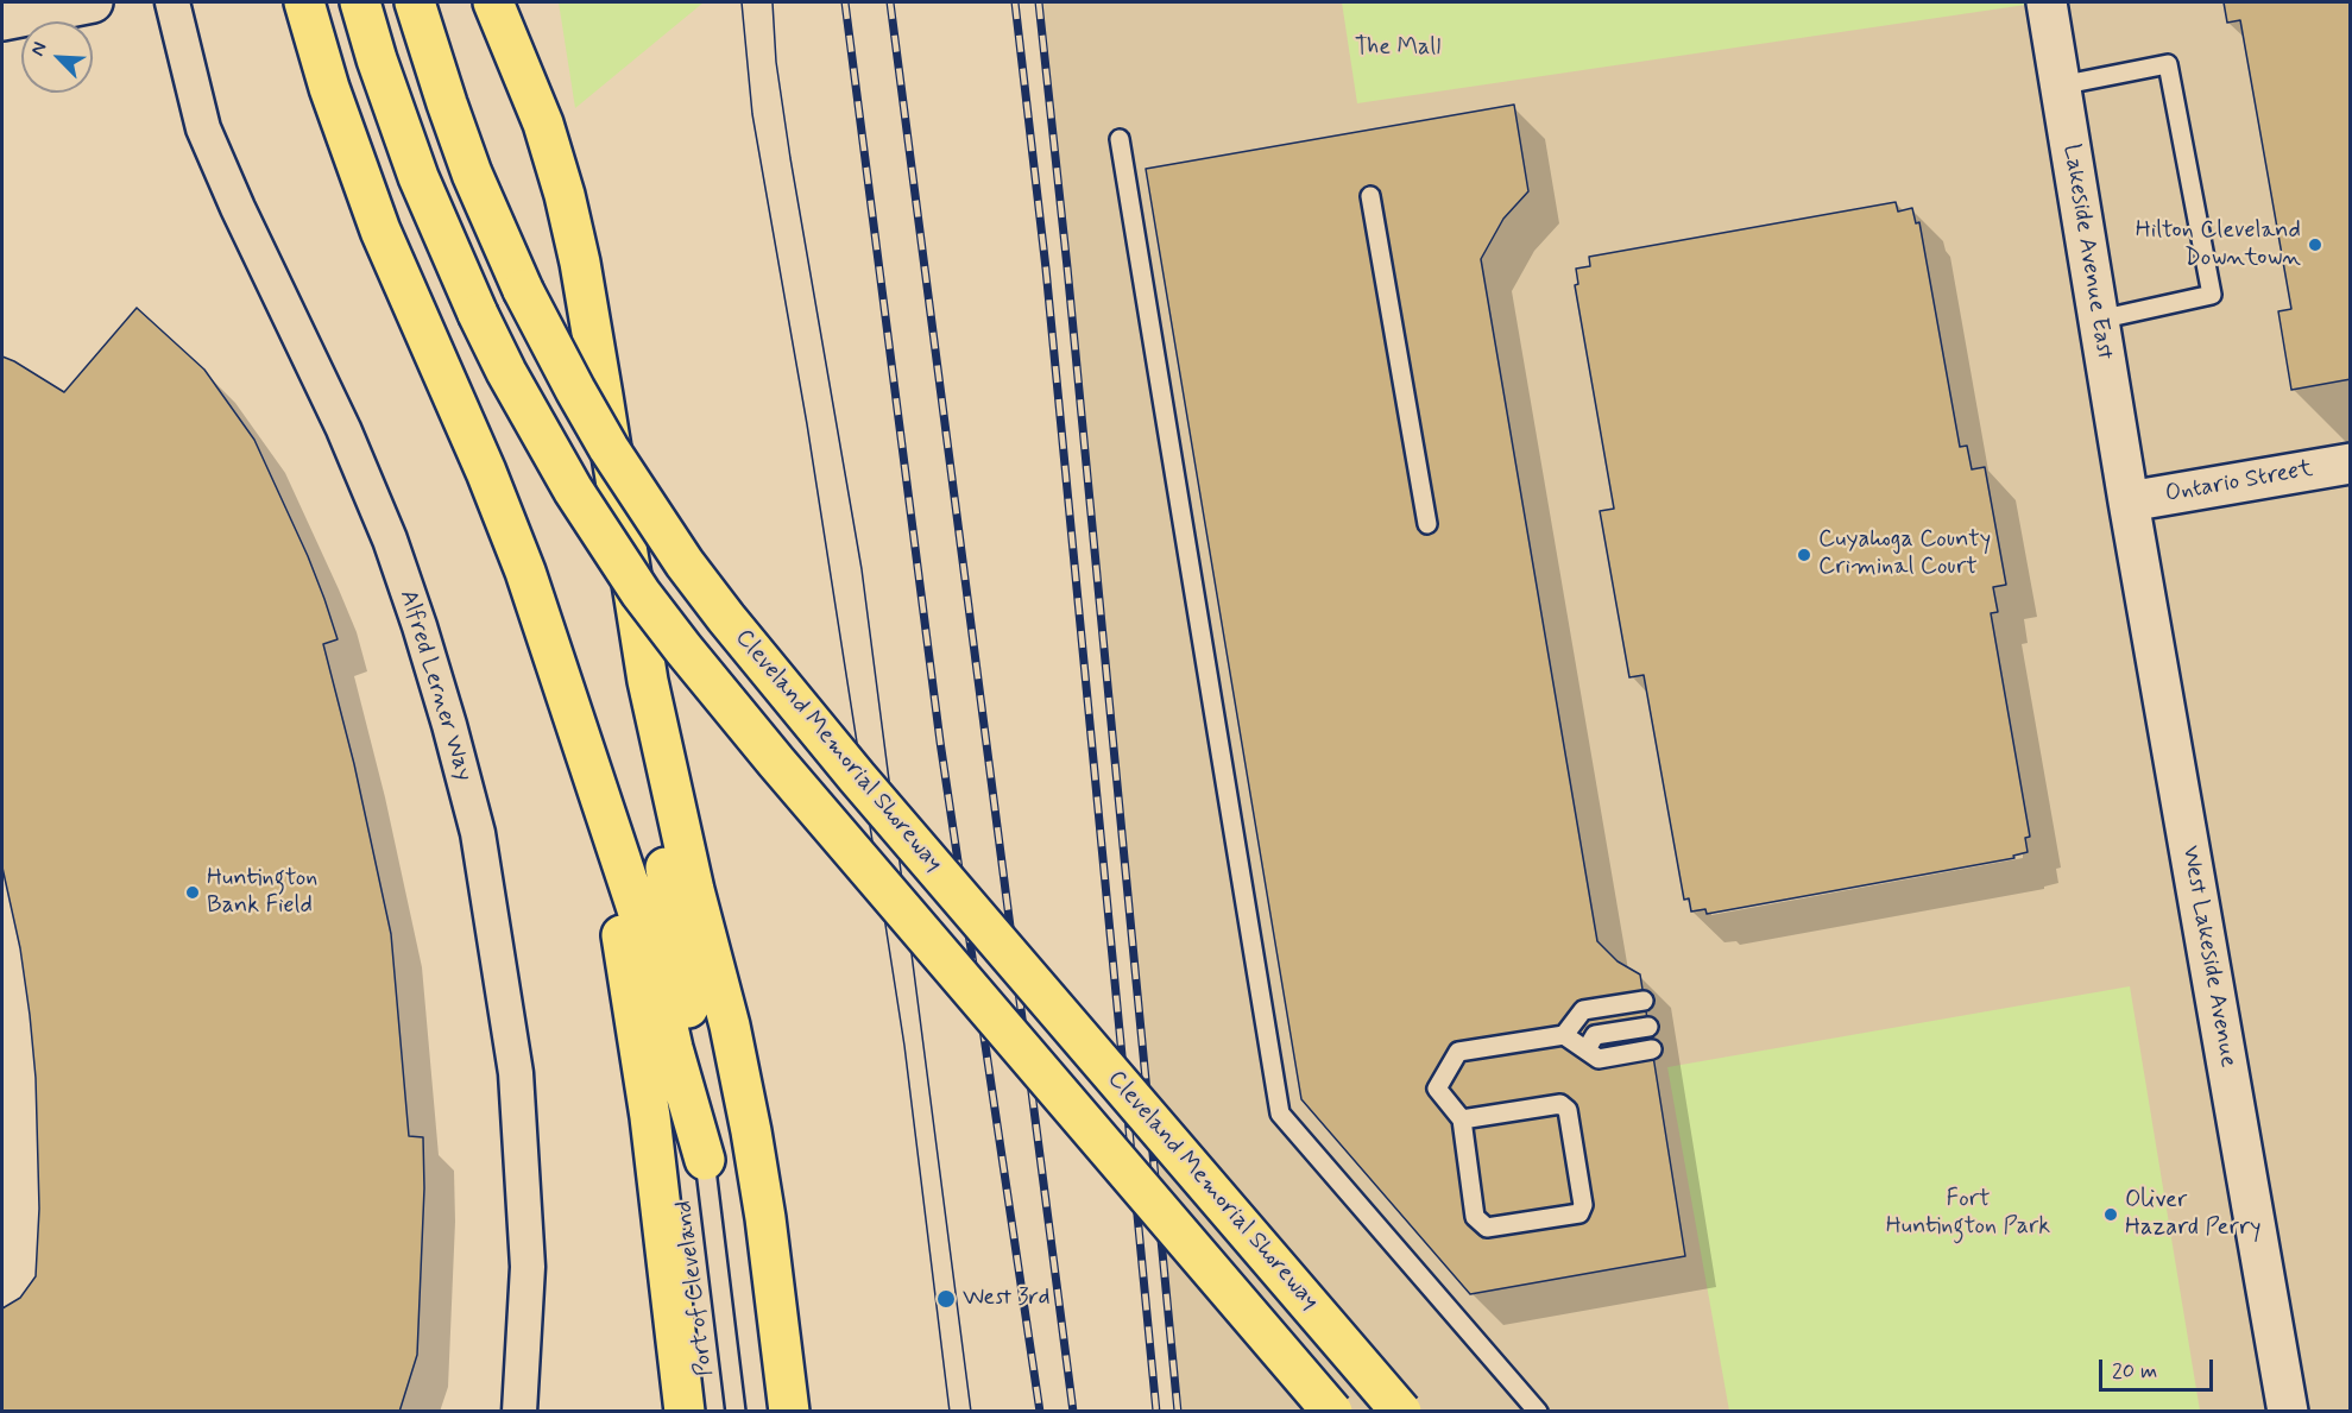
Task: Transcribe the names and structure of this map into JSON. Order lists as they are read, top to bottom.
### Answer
{
  "streets": {
    "highway": ["Cleveland Memorial Shoreway"],
    "street": [
      "Lakeside Avenue East",
      "Ontario Street",
      "Alfred Lerner Way",
      "West Lakeside Avenue"
    ],
    "lane": ["Port of Cleveland"]
  },
  "crossings": [
    ["Lakeside Avenue East", "Ontario Street"],
    ["Lakeside Avenue East", "West Lakeside Avenue"],
    ["Ontario Street", "West Lakeside Avenue"]
  ],
  "parks": ["The Mall", "Fort Huntington Park"],
  "places": [
    "Hilton Cleveland Downtown",
    "Cuyahoga County Criminal Court",
    "Huntington Bank Field",
    "Oliver Hazard Perry",
    "West 3rd"
  ],
  "scale_bar": "20 m",
  "north": "top left"
}
